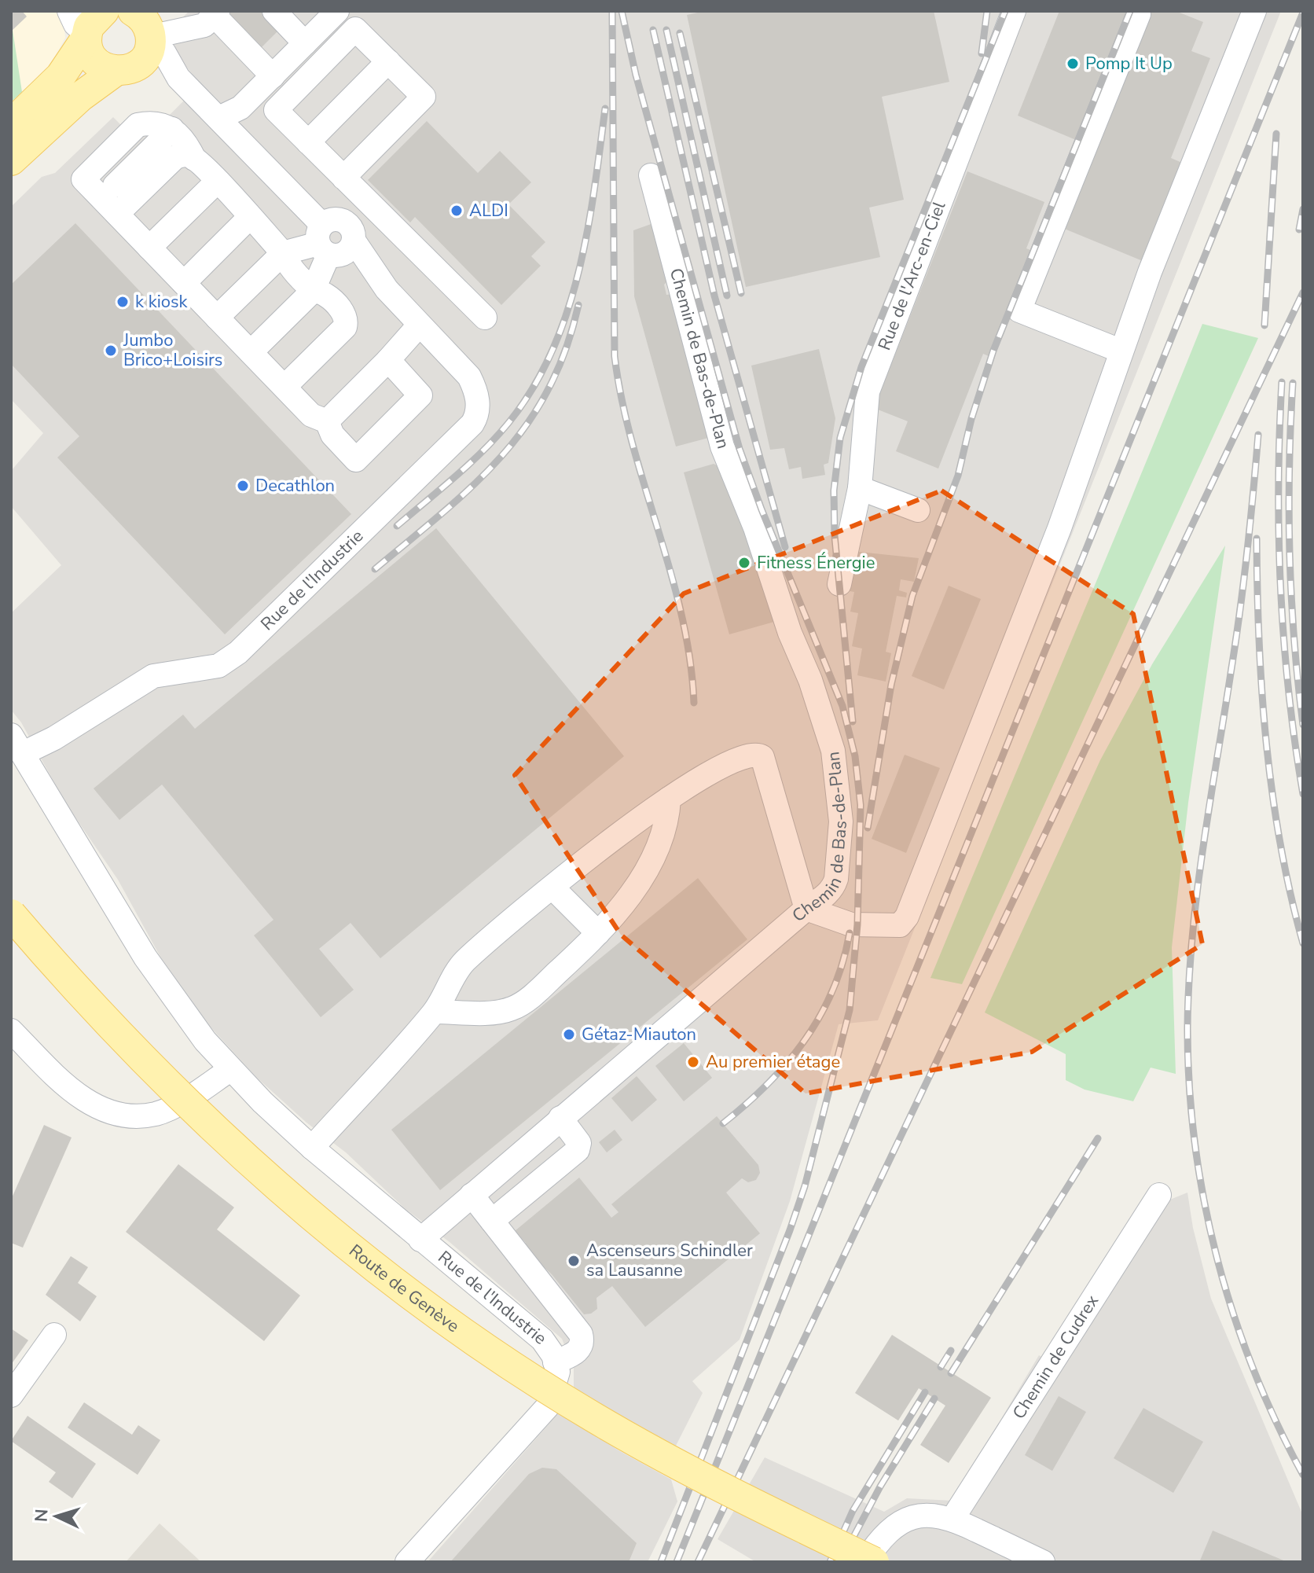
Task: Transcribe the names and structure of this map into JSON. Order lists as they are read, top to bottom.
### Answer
{
  "streets": {
    "main road": ["Route de Genève"],
    "street": [
      "Rue de l'Arc-en-Ciel",
      "Chemin de Bas-de-Plan",
      "Rue de l'Industrie",
      "Chemin de Cudrex"
    ]
  },
  "crossings": [
    ["Chemin de Bas-de-Plan", "Rue de l'Industrie"]
  ],
  "places": [
    "Pomp It Up",
    "ALDI",
    "k kiosk",
    "Jumbo Brico+Loisirs",
    "Decathlon",
    "Fitness Énergie",
    "Gétaz-Miauton",
    "Au premier étage",
    "Ascenseurs Schindler sa Lausanne"
  ],
  "north": "left"
}
